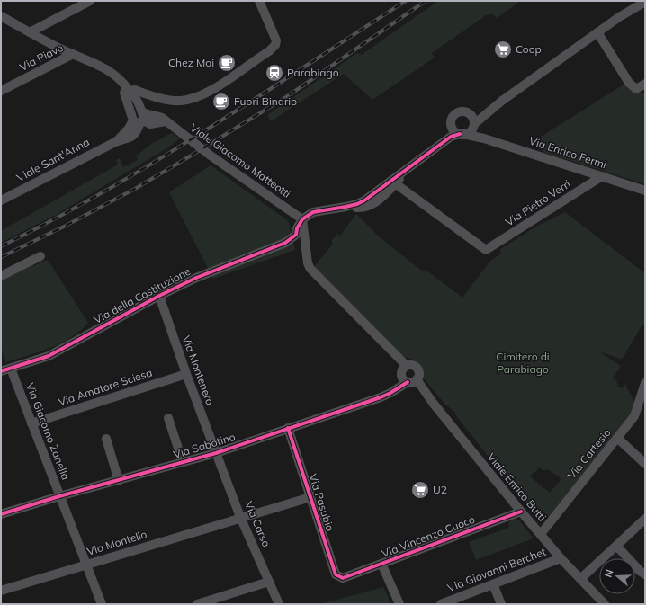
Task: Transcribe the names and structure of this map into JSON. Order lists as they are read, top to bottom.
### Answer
{
  "streets": {
    "street": [
      "Via Piave",
      "Via Enrico Fermi",
      "Viale Sant'Anna",
      "Viale Giacomo Matteotti",
      "Via Pietro Verri",
      "Via della Costituzione",
      "Via Montenero",
      "Via Amatore Sciesa",
      "Via Giacomo Zanella",
      "Via Sabotino",
      "Via Cartesio",
      "Viale Enrico Butti",
      "Via Pasubio",
      "Via Carso",
      "Via Vincenzo Cuoco",
      "Via Montello",
      "Via Giovanni Berchet"
    ]
  },
  "crossings": [
    ["Via Enrico Fermi", "Via Pietro Verri"],
    ["Viale Sant'Anna", "Viale Giacomo Matteotti"],
    ["Viale Giacomo Matteotti", "Via della Costituzione"],
    ["Via della Costituzione", "Via Montenero"],
    ["Via della Costituzione", "Via Giacomo Zanella"],
    ["Via Montenero", "Via Amatore Sciesa"],
    ["Via Montenero", "Via Sabotino"],
    ["Via Montenero", "Via Carso"],
    ["Via Amatore Sciesa", "Via Giacomo Zanella"],
    ["Via Giacomo Zanella", "Via Sabotino"],
    ["Via Giacomo Zanella", "Via Montello"],
    ["Via Sabotino", "Viale Enrico Butti"],
    ["Via Sabotino", "Via Pasubio"],
    ["Via Sabotino", "Via Carso"],
    ["Via Cartesio", "Viale Enrico Butti"],
    ["Viale Enrico Butti", "Via Vincenzo Cuoco"],
    ["Viale Enrico Butti", "Via Giovanni Berchet"],
    ["Via Pasubio", "Via Vincenzo Cuoco"],
    ["Via Pasubio", "Via Montello"],
    ["Via Carso", "Via Montello"]
  ],
  "parks": ["Cimitero di Parabiago"],
  "places": {
    "supermarket": ["Coop", "U2"],
    "cafe": ["Chez Moi", "Fuori Binario"],
    "station": ["Parabiago"]
  },
  "north": "left"
}
